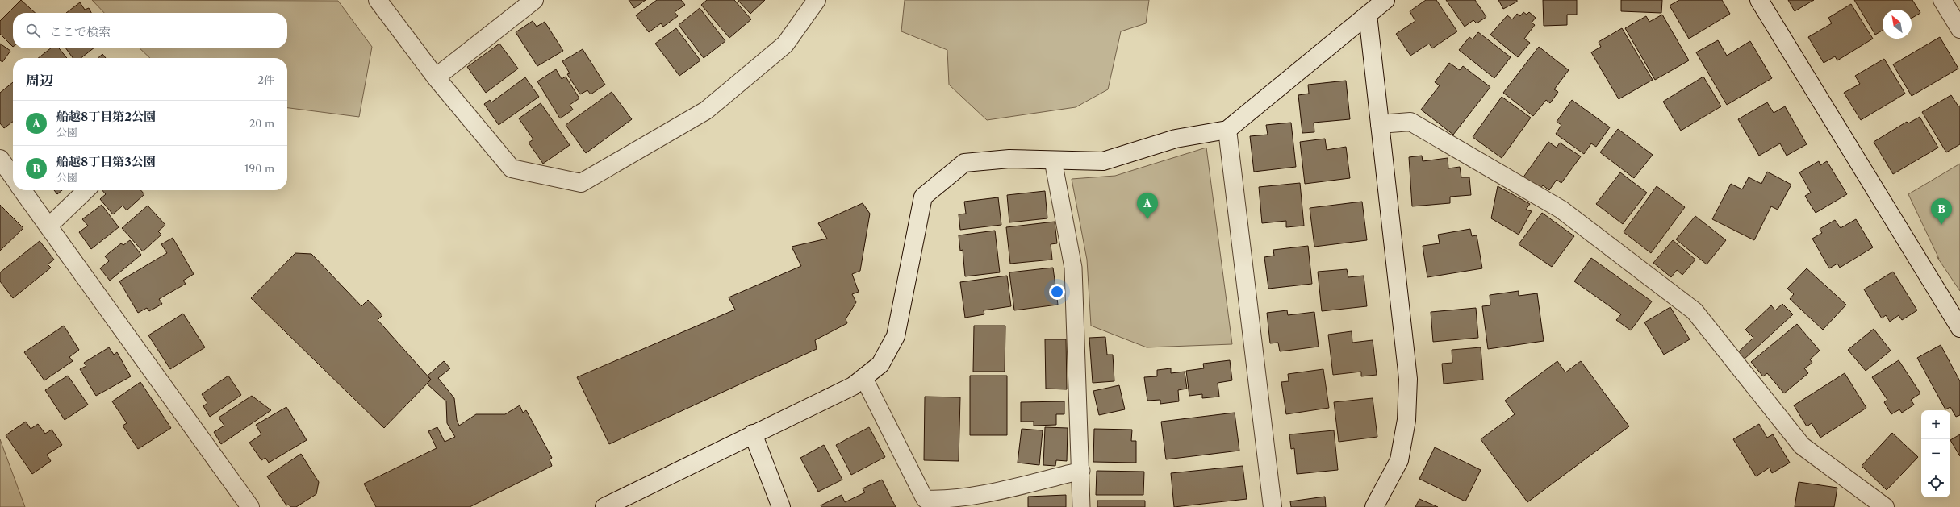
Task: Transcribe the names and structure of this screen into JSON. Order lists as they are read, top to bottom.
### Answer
{
  "north": "top left",
  "page": {
    "search": "ここで検索",
    "heading": ["周辺", "2件"],
    "list": [
      {
        "mark": "A",
        "name": "船越8丁目第2公園",
        "note": "公園",
        "value": "20 m"
      },
      {
        "mark": "B",
        "name": "船越8丁目第3公園",
        "note": "公園",
        "value": "190 m"
      }
    ],
    "pins": ["A", "B"],
    "map_buttons": ["+", "−"]
  }
}
